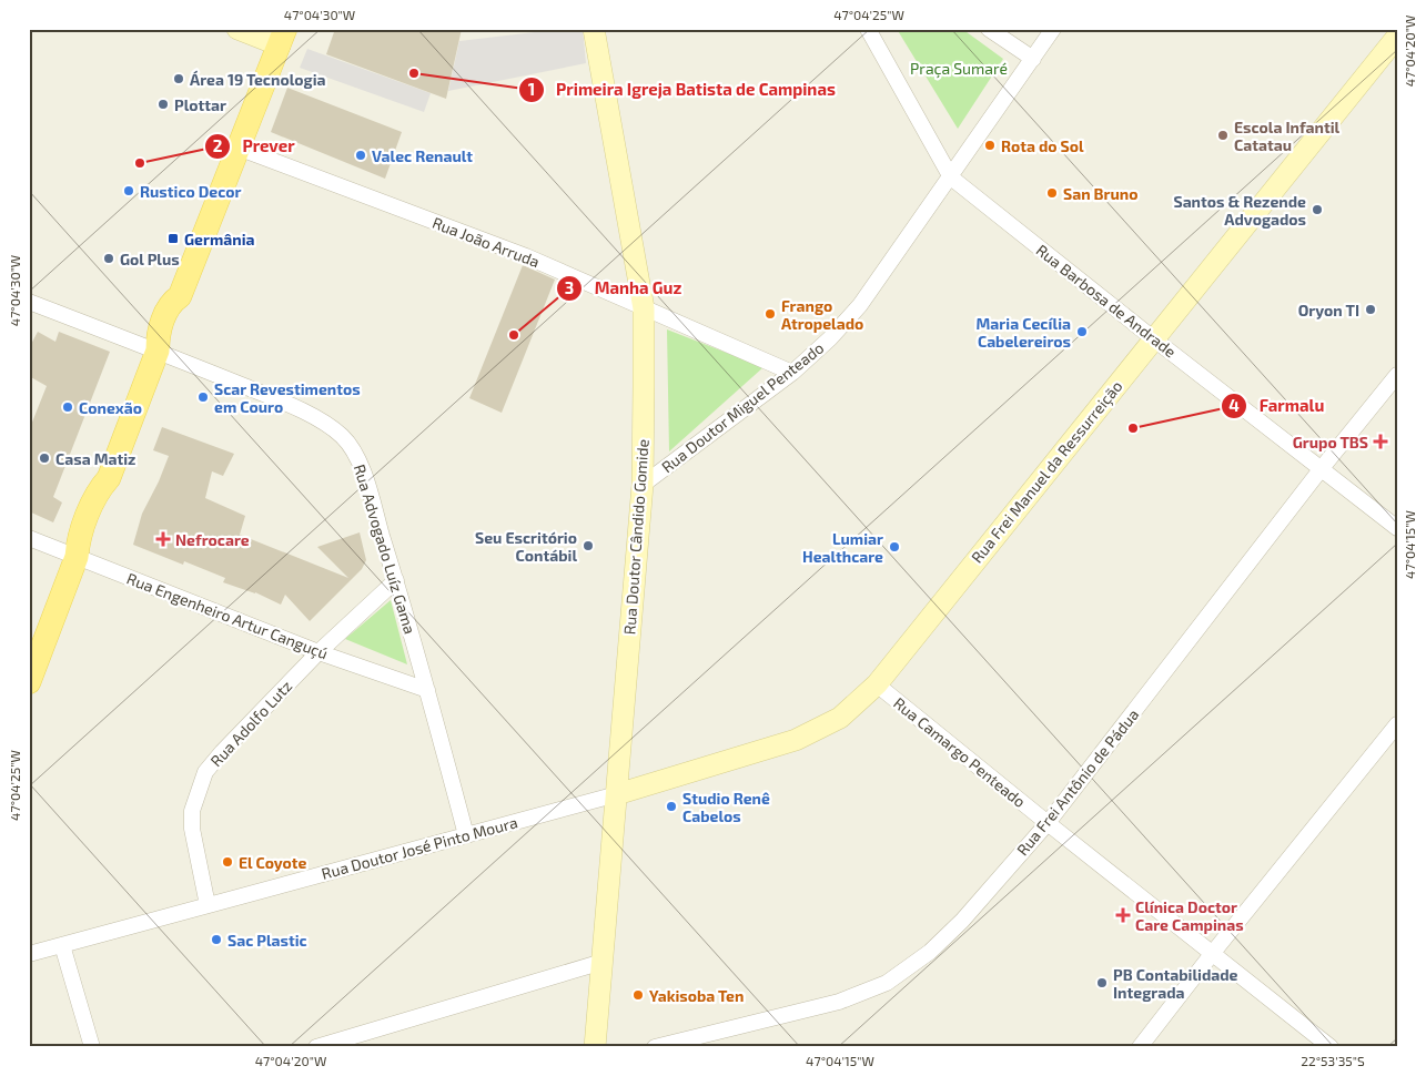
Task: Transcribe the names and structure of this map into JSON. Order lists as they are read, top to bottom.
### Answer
{
  "streets": {
    "main road": ["Rua Frei Manuel da Ressurreição", "Rua Doutor Cândido Gomide"],
    "street": [
      "Rua João Arruda",
      "Rua Barbosa de Andrade",
      "Rua Doutor Miguel Penteado",
      "Rua Advogado Luíz Gama",
      "Rua Engenheiro Artur Canguçú",
      "Rua Adolfo Lutz",
      "Rua Camargo Penteado",
      "Rua Frei Antônio de Pádua",
      "Rua Doutor José Pinto Moura"
    ]
  },
  "crossings": [
    ["Rua João Arruda", "Rua Doutor Miguel Penteado"],
    ["Rua João Arruda", "Rua Doutor Cândido Gomide"],
    ["Rua Barbosa de Andrade", "Rua Doutor Miguel Penteado"],
    ["Rua Barbosa de Andrade", "Rua Frei Manuel da Ressurreição"],
    ["Rua Barbosa de Andrade", "Rua Frei Antônio de Pádua"],
    ["Rua Doutor Miguel Penteado", "Rua Doutor Cândido Gomide"],
    ["Rua Frei Manuel da Ressurreição", "Rua Doutor Cândido Gomide"],
    ["Rua Frei Manuel da Ressurreição", "Rua Camargo Penteado"],
    ["Rua Frei Manuel da Ressurreição", "Rua Doutor José Pinto Moura"],
    ["Rua Doutor Cândido Gomide", "Rua Doutor José Pinto Moura"],
    ["Rua Advogado Luíz Gama", "Rua Engenheiro Artur Canguçú"],
    ["Rua Advogado Luíz Gama", "Rua Adolfo Lutz"],
    ["Rua Advogado Luíz Gama", "Rua Doutor José Pinto Moura"],
    ["Rua Engenheiro Artur Canguçú", "Rua Adolfo Lutz"],
    ["Rua Adolfo Lutz", "Rua Doutor José Pinto Moura"],
    ["Rua Camargo Penteado", "Rua Frei Antônio de Pádua"]
  ],
  "parks": ["Praça Sumaré"],
  "places": {
    "other": [
      "Primeira Igreja Batista de Campinas",
      "Área 19 Tecnologia",
      "Plottar",
      "Escola Infantil Catatau",
      "Rota do Sol",
      "Valec Renault",
      "Prever",
      "Rustico Decor",
      "San Bruno",
      "Santos & Rezende Advogados",
      "Gol Plus",
      "Oryon TI",
      "Frango Atropelado",
      "Maria Cecília Cabelereiros",
      "Manha Guz",
      "Scar Revestimentos em Couro",
      "Conexão",
      "Farmalu",
      "Casa Matiz",
      "Seu Escritório Contábil",
      "Lumiar Healthcare",
      "Studio Renê Cabelos",
      "El Coyote",
      "Sac Plastic",
      "PB Contabilidade Integrada",
      "Yakisoba Ten"
    ],
    "transit": ["Germânia"],
    "health": ["Grupo TBS", "Nefrocare", "Clínica Doctor Care Campinas"]
  },
  "coordinates": [
    "47°04'30\"W",
    "47°04'25\"W",
    "47°04'20\"W",
    "47°04'15\"W",
    "22°53'35\"S"
  ]
}
